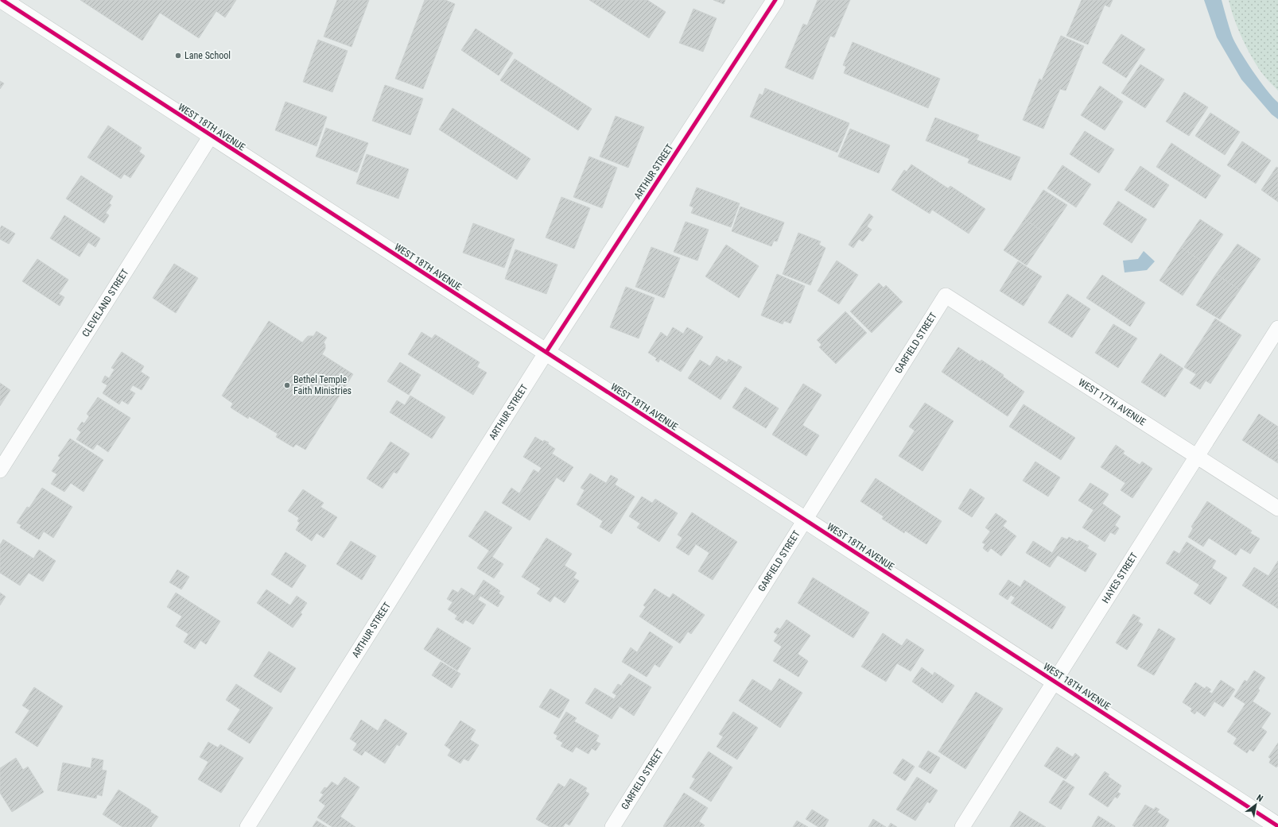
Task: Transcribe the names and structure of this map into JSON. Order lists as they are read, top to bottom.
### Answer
{
  "streets": {
    "main road": ["WEST 18TH AVENUE", "ARTHUR STREET"],
    "street": [
      "CLEVELAND STREET",
      "GARFIELD STREET",
      "WEST 17TH AVENUE",
      "HAYES STREET"
    ]
  },
  "crossings": [
    ["WEST 18TH AVENUE", "ARTHUR STREET"],
    ["WEST 18TH AVENUE", "CLEVELAND STREET"],
    ["WEST 18TH AVENUE", "GARFIELD STREET"],
    ["WEST 18TH AVENUE", "HAYES STREET"],
    ["GARFIELD STREET", "WEST 17TH AVENUE"],
    ["WEST 17TH AVENUE", "HAYES STREET"]
  ],
  "places": ["Lane School", "Bethel Temple Faith Ministries"],
  "north": "top right"
}
